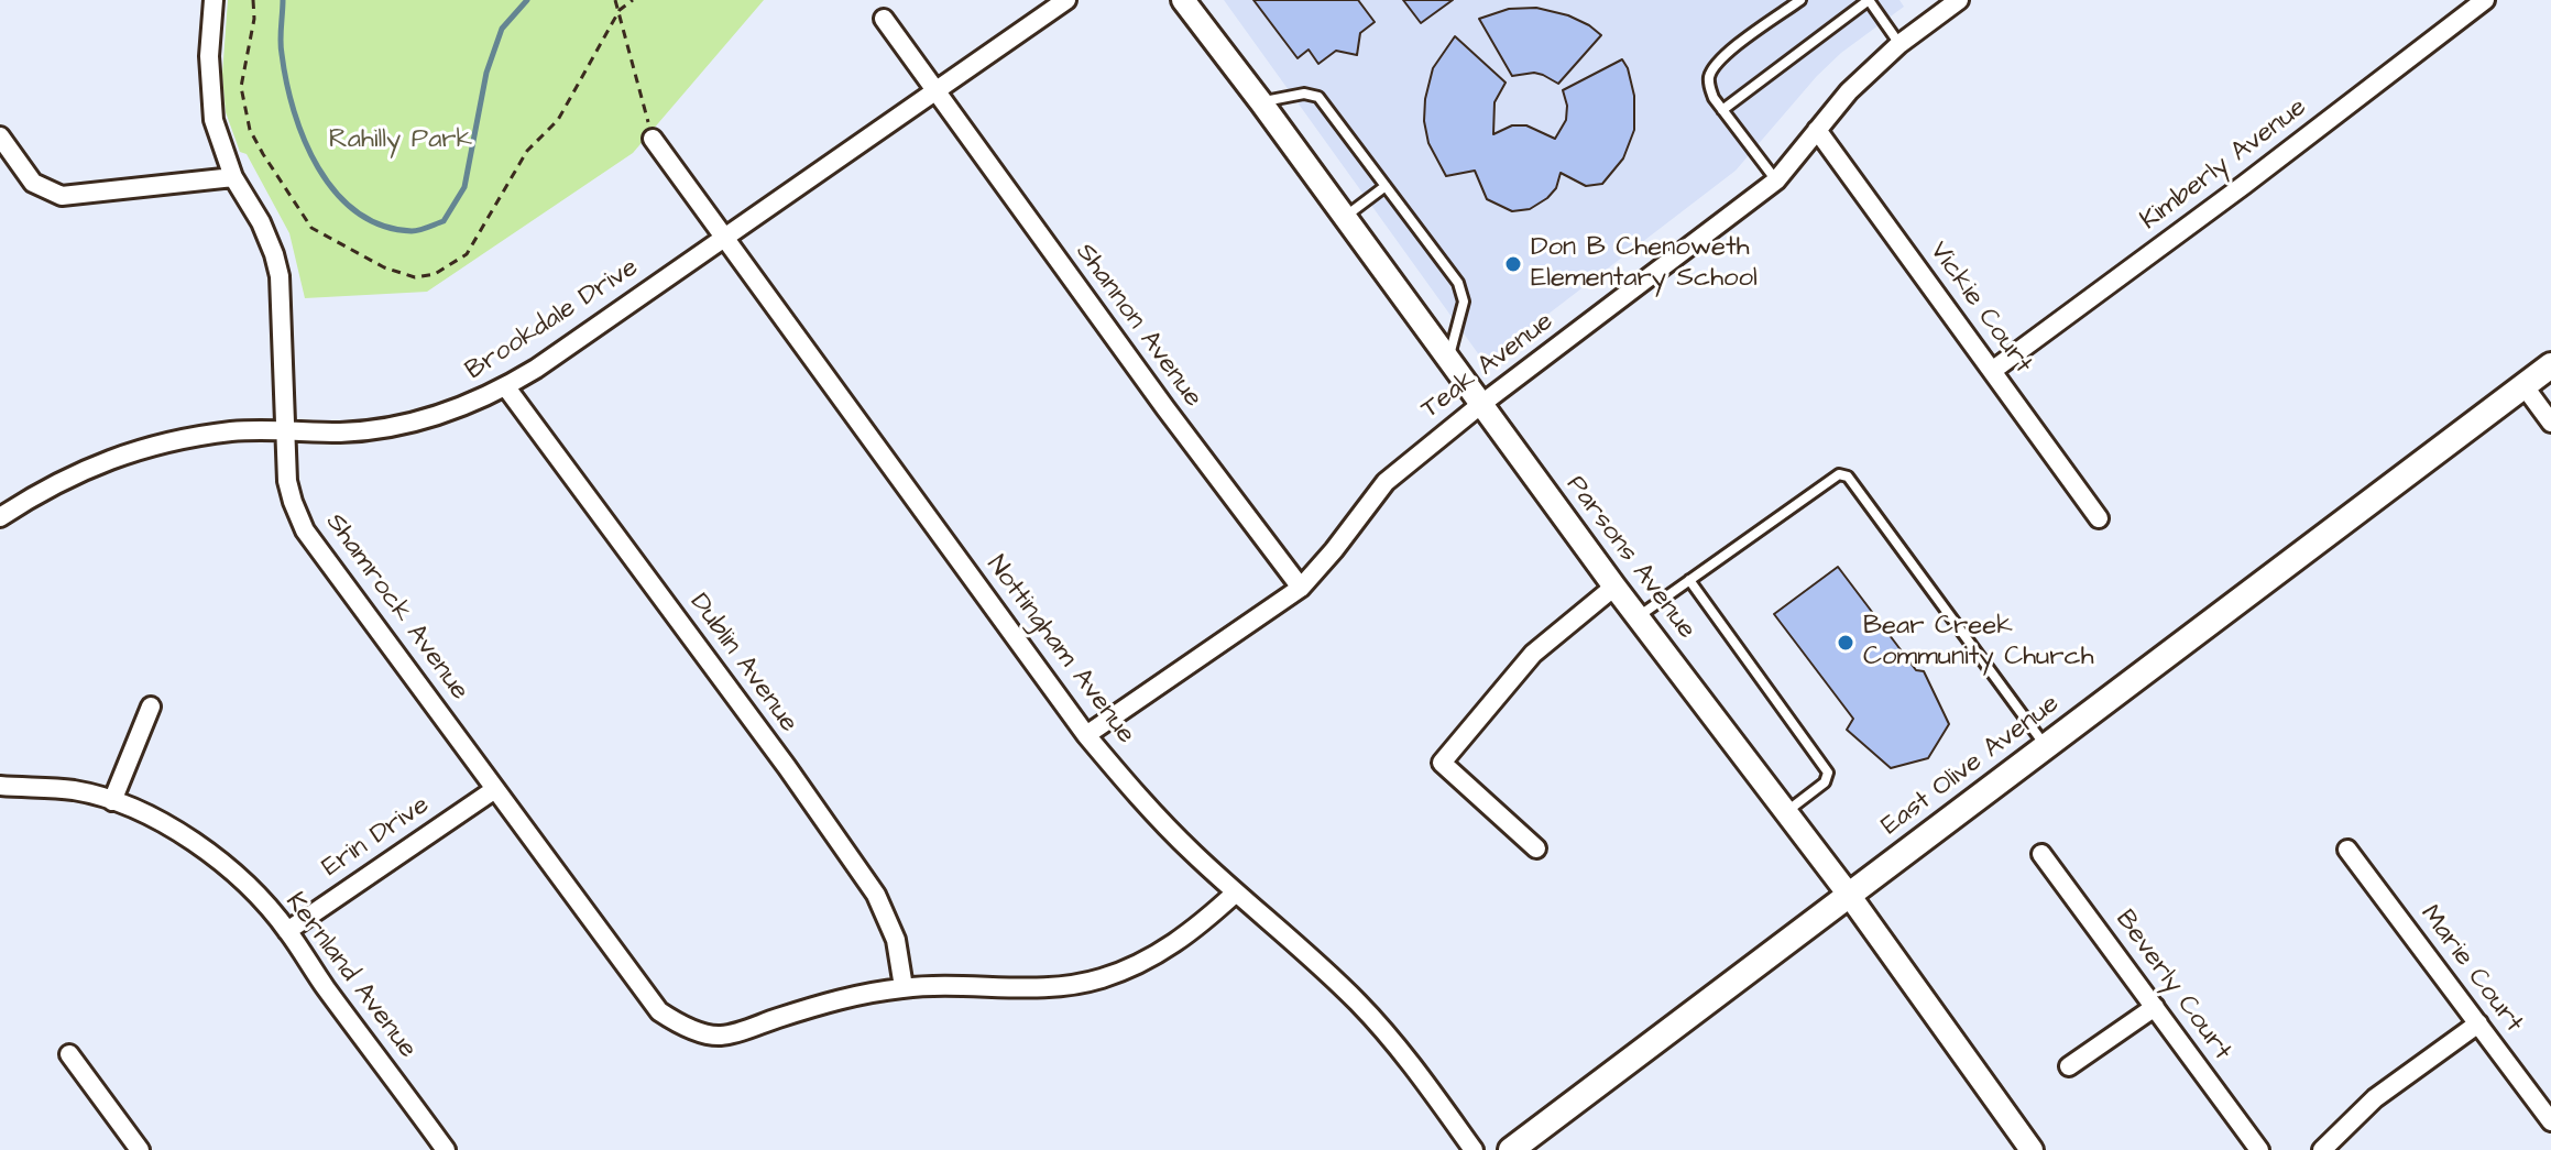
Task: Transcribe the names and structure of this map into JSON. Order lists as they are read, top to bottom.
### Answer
{
  "streets": {
    "main road": ["East Olive Avenue"],
    "street": [
      "Kimberly Avenue",
      "Vickie Court",
      "Brookdale Drive",
      "Shannon Avenue",
      "Teak Avenue",
      "Parsons Avenue",
      "Shamrock Avenue",
      "Nottingham Avenue",
      "Dublin Avenue",
      "Erin Drive",
      "Marie Court",
      "Kernland Avenue",
      "Beverly Court"
    ]
  },
  "crossings": [
    ["Kimberly Avenue", "Vickie Court"],
    ["Vickie Court", "Teak Avenue"],
    ["Brookdale Drive", "Shannon Avenue"],
    ["Brookdale Drive", "Shamrock Avenue"],
    ["Brookdale Drive", "Nottingham Avenue"],
    ["Brookdale Drive", "Dublin Avenue"],
    ["Shannon Avenue", "Teak Avenue"],
    ["Teak Avenue", "Parsons Avenue"],
    ["Teak Avenue", "Nottingham Avenue"],
    ["Parsons Avenue", "East Olive Avenue"],
    ["Shamrock Avenue", "Dublin Avenue"],
    ["Shamrock Avenue", "Erin Drive"],
    ["Erin Drive", "Kernland Avenue"]
  ],
  "parks": ["Rahilly Park"],
  "places": ["Don B Chenoweth Elementary School", "Bear Creek Community Church"]
}
